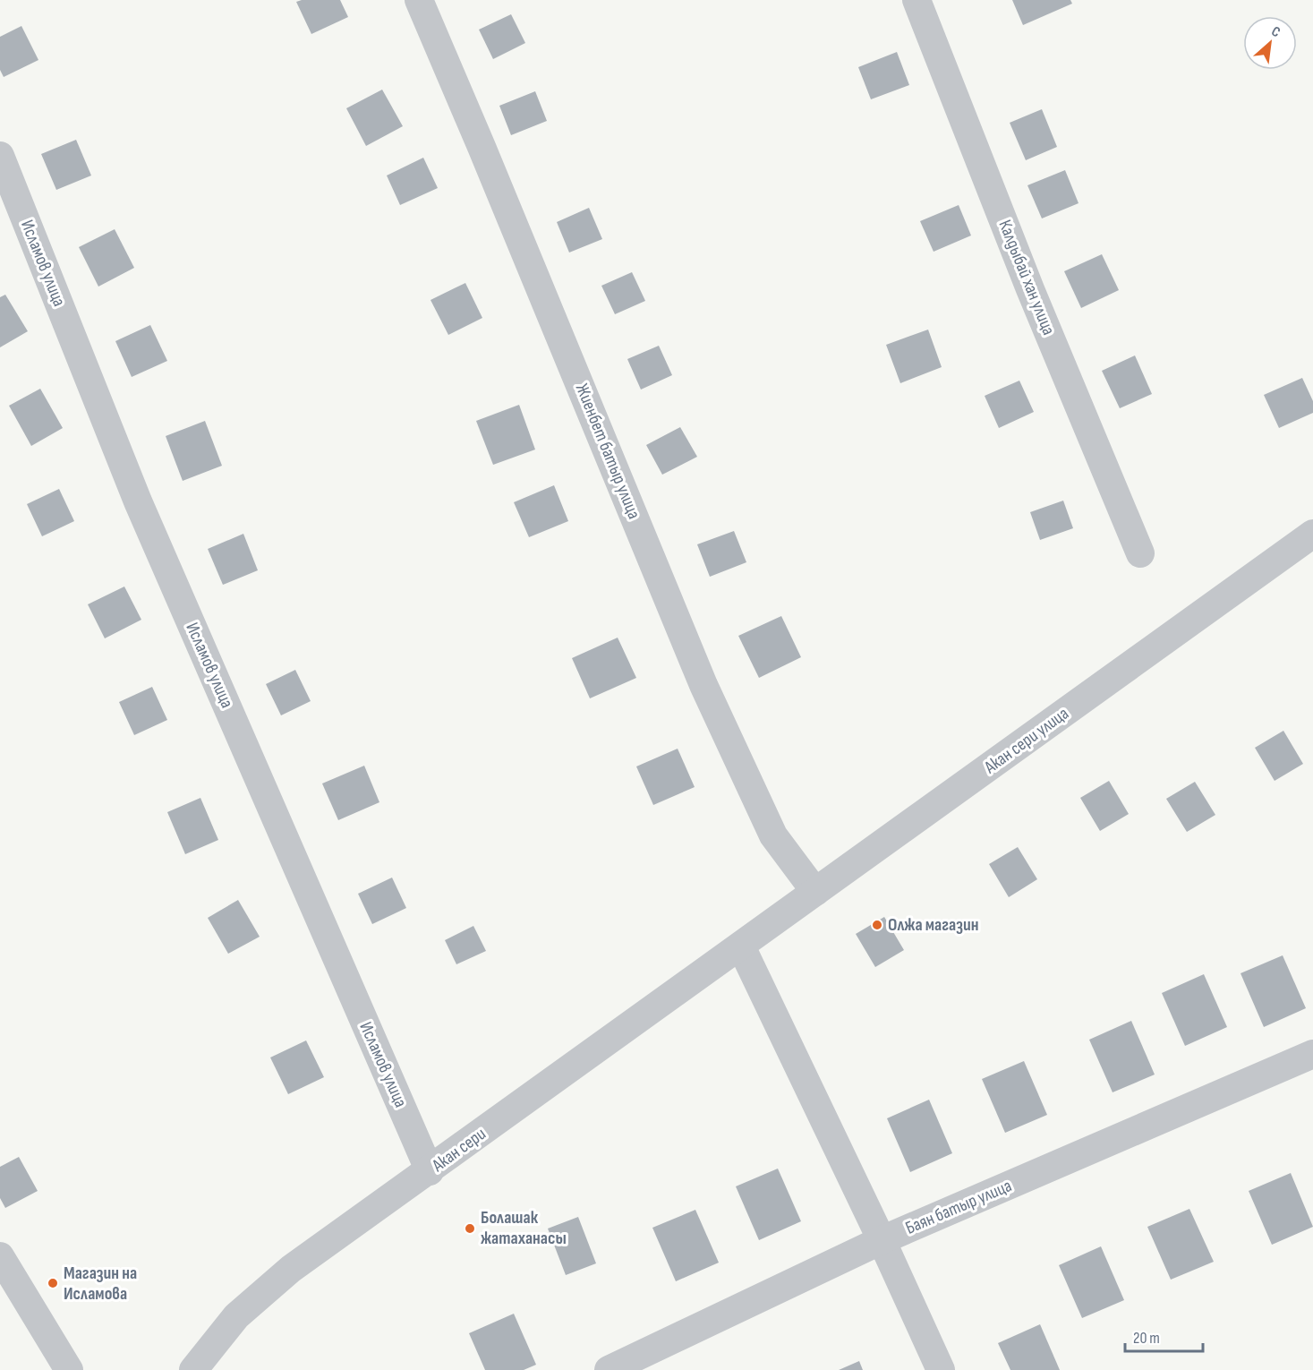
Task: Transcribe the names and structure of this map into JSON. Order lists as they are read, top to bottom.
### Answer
{
  "streets": {
    "street": [
      "Исламов улица",
      "Калдыбай хан улица",
      "Жиенбет батыр улица",
      "Акан сери улица",
      "Акан сери",
      "Баян батыр улица"
    ]
  },
  "crossings": [
    ["Исламов улица", "Акан сери"],
    ["Жиенбет батыр улица", "Акан сери улица"],
    ["Акан сери улица", "Акан сери"]
  ],
  "places": ["Олжа магазин", "Болашак жатаханасы", "Магазин на Исламова"],
  "scale_bar": "20 m",
  "north": "top right"
}
